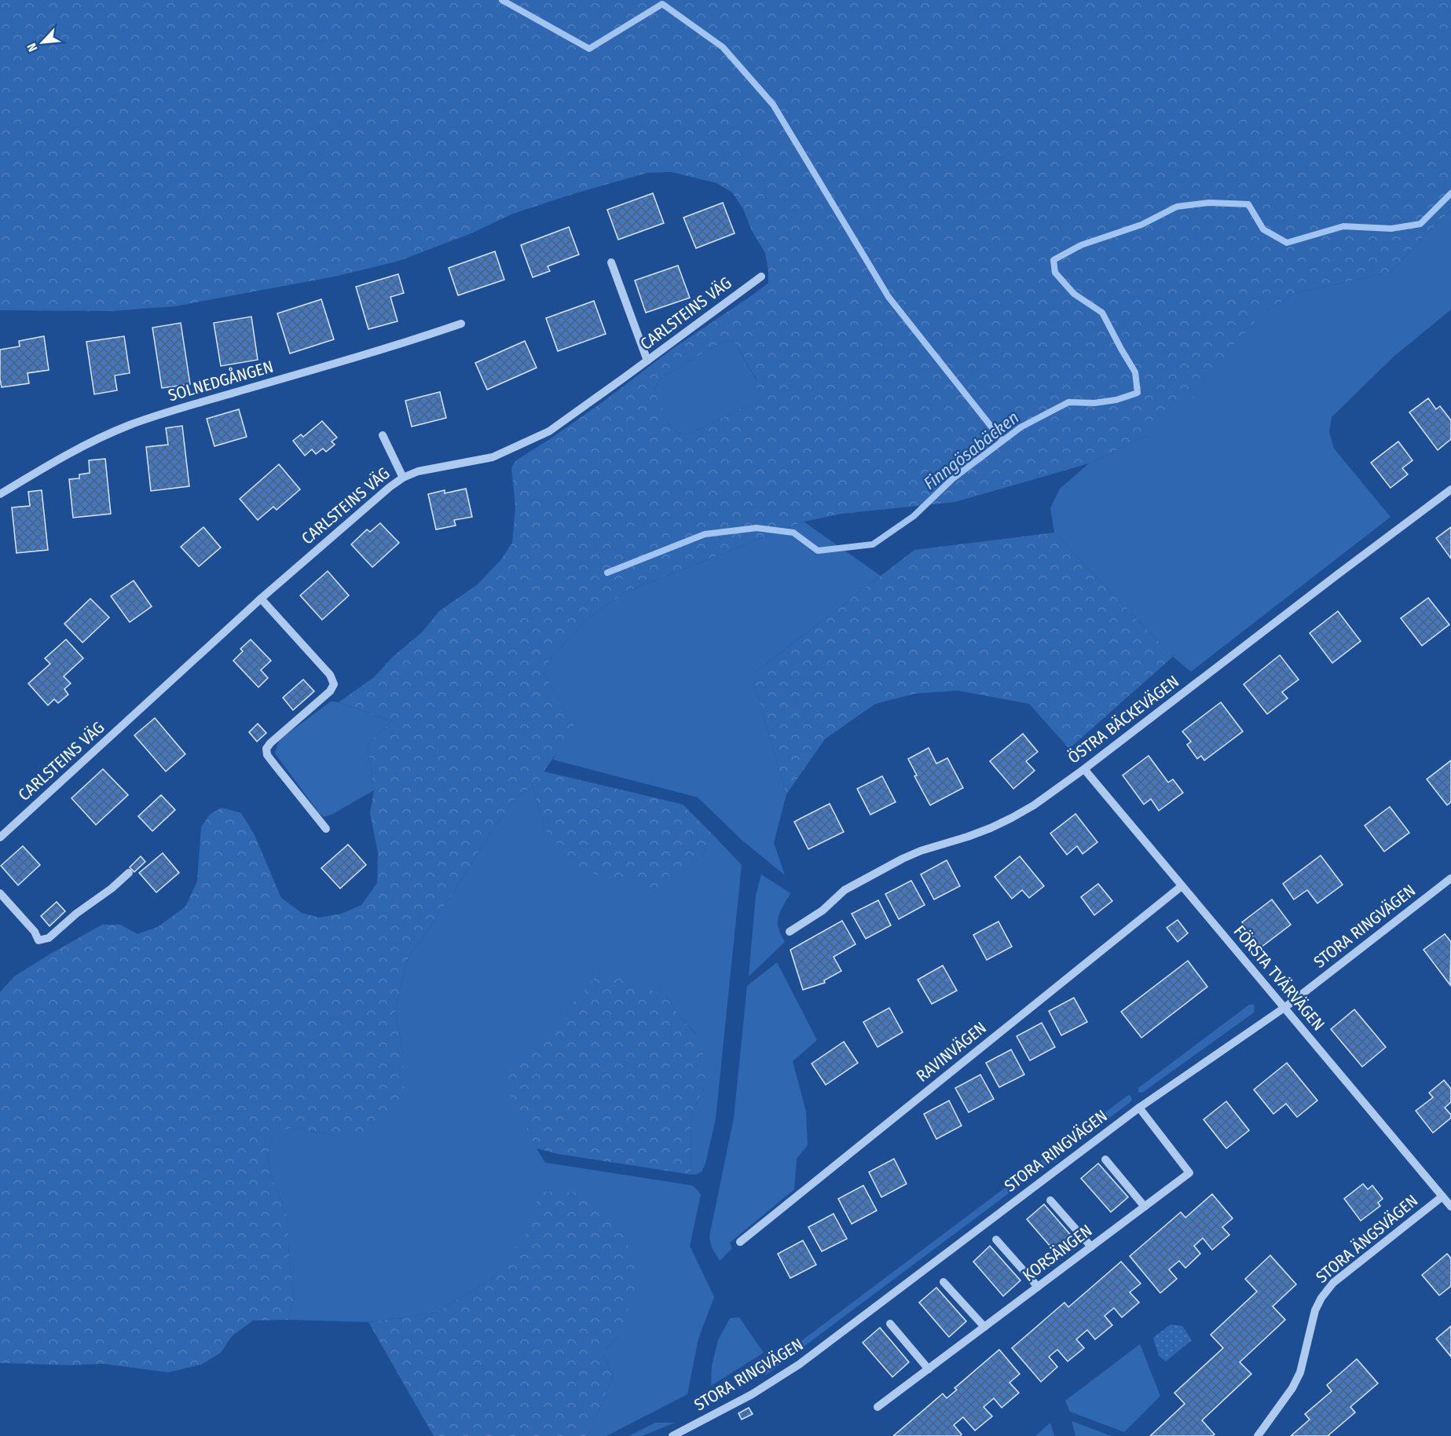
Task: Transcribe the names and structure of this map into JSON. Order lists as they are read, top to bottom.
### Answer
{
  "streets": {
    "street": [
      "CARLSTEINS VÄG",
      "SOLNEDGÅNGEN",
      "ÖSTRA BÄCKEVÄGEN",
      "STORA RINGVÄGEN",
      "FÖRSTA TVÄRVÄGEN",
      "RAVINVÄGEN",
      "STORA ÄNGSVÄGEN",
      "KORSÄNGEN"
    ]
  },
  "crossings": [
    ["ÖSTRA BÄCKEVÄGEN", "FÖRSTA TVÄRVÄGEN"],
    ["STORA RINGVÄGEN", "FÖRSTA TVÄRVÄGEN"],
    ["STORA RINGVÄGEN", "KORSÄNGEN"],
    ["FÖRSTA TVÄRVÄGEN", "RAVINVÄGEN"],
    ["FÖRSTA TVÄRVÄGEN", "STORA ÄNGSVÄGEN"]
  ],
  "water": ["Finngösabäcken"],
  "north": "bottom left"
}
